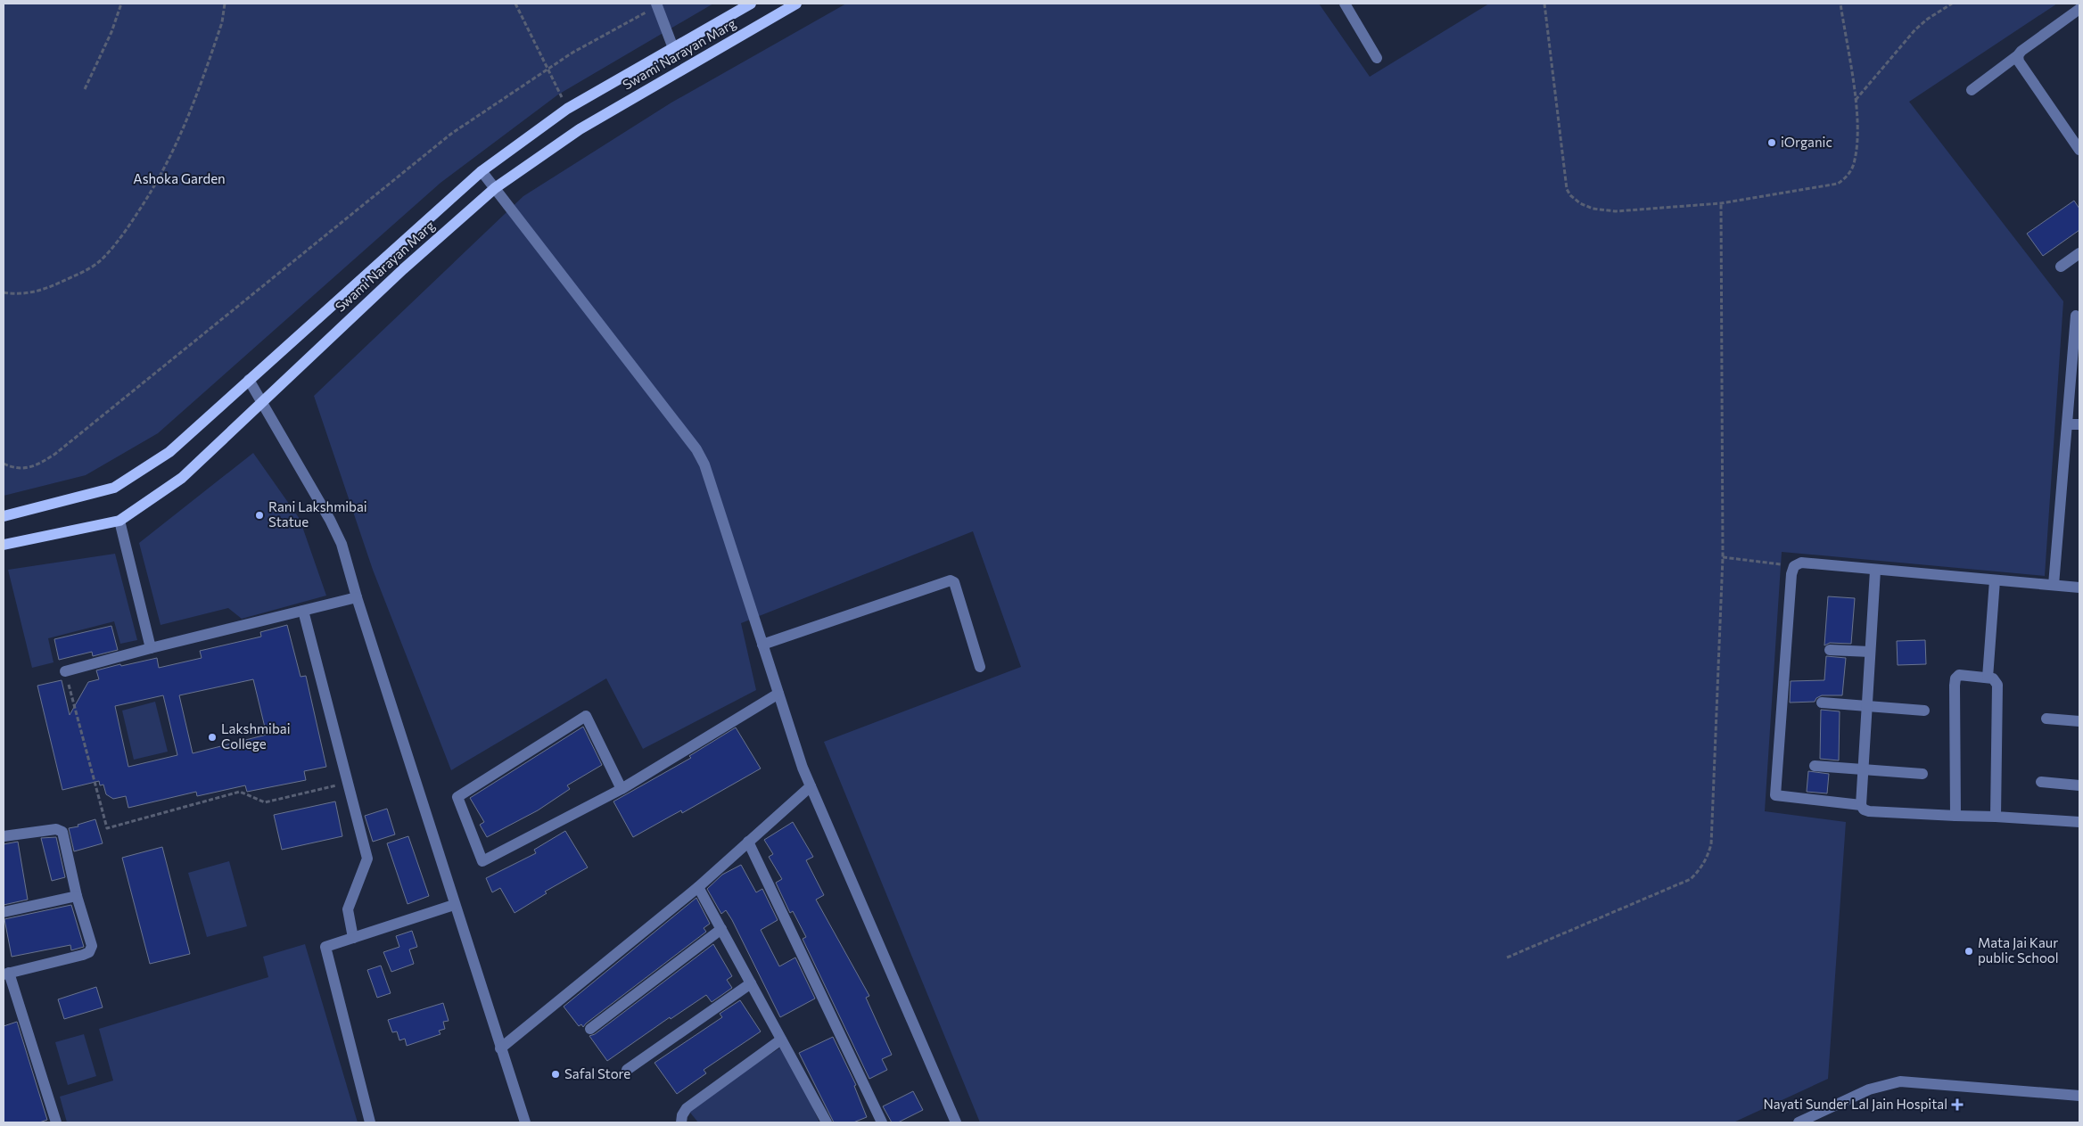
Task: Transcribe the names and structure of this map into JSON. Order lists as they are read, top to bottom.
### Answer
{
  "streets": {
    "main road": ["Swami Narayan Marg"]
  },
  "parks": ["Ashoka Garden"],
  "places": {
    "other": [
      "iOrganic",
      "Rani Lakshmibai Statue",
      "Lakshmibai College",
      "Mata Jai Kaur public School",
      "Safal Store"
    ],
    "health": ["Nayati Sunder Lal Jain Hospital"]
  }
}
